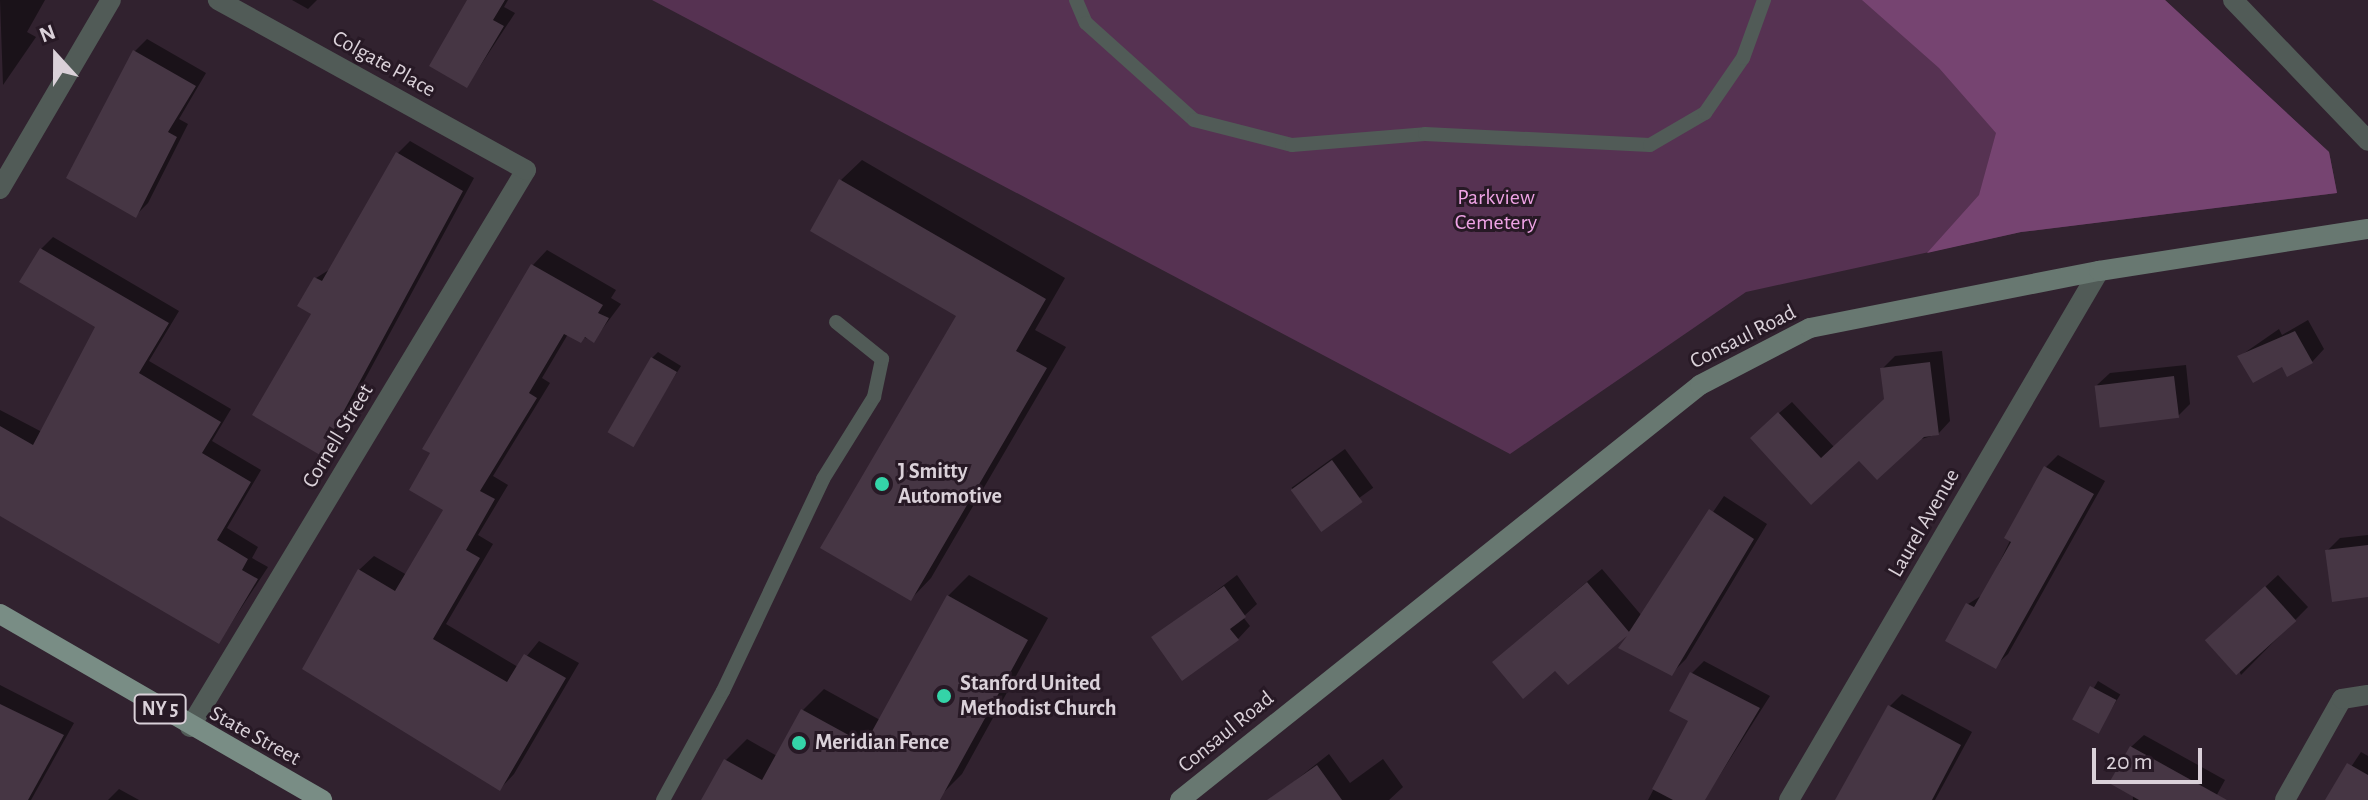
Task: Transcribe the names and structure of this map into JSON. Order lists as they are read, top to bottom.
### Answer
{
  "streets": {
    "main road": ["NY 5", "State Street"],
    "street": [
      "Colgate Place",
      "Consaul Road",
      "Cornell Street",
      "Laurel Avenue"
    ]
  },
  "crossings": [
    ["Colgate Place", "Cornell Street"],
    ["Consaul Road", "Laurel Avenue"],
    ["Cornell Street", "State Street"]
  ],
  "parks": ["Parkview Cemetery"],
  "places": ["J Smitty Automotive", "Stanford United Methodist Church", "Meridian Fence"],
  "scale_bar": "20 m",
  "north": "top"
}
